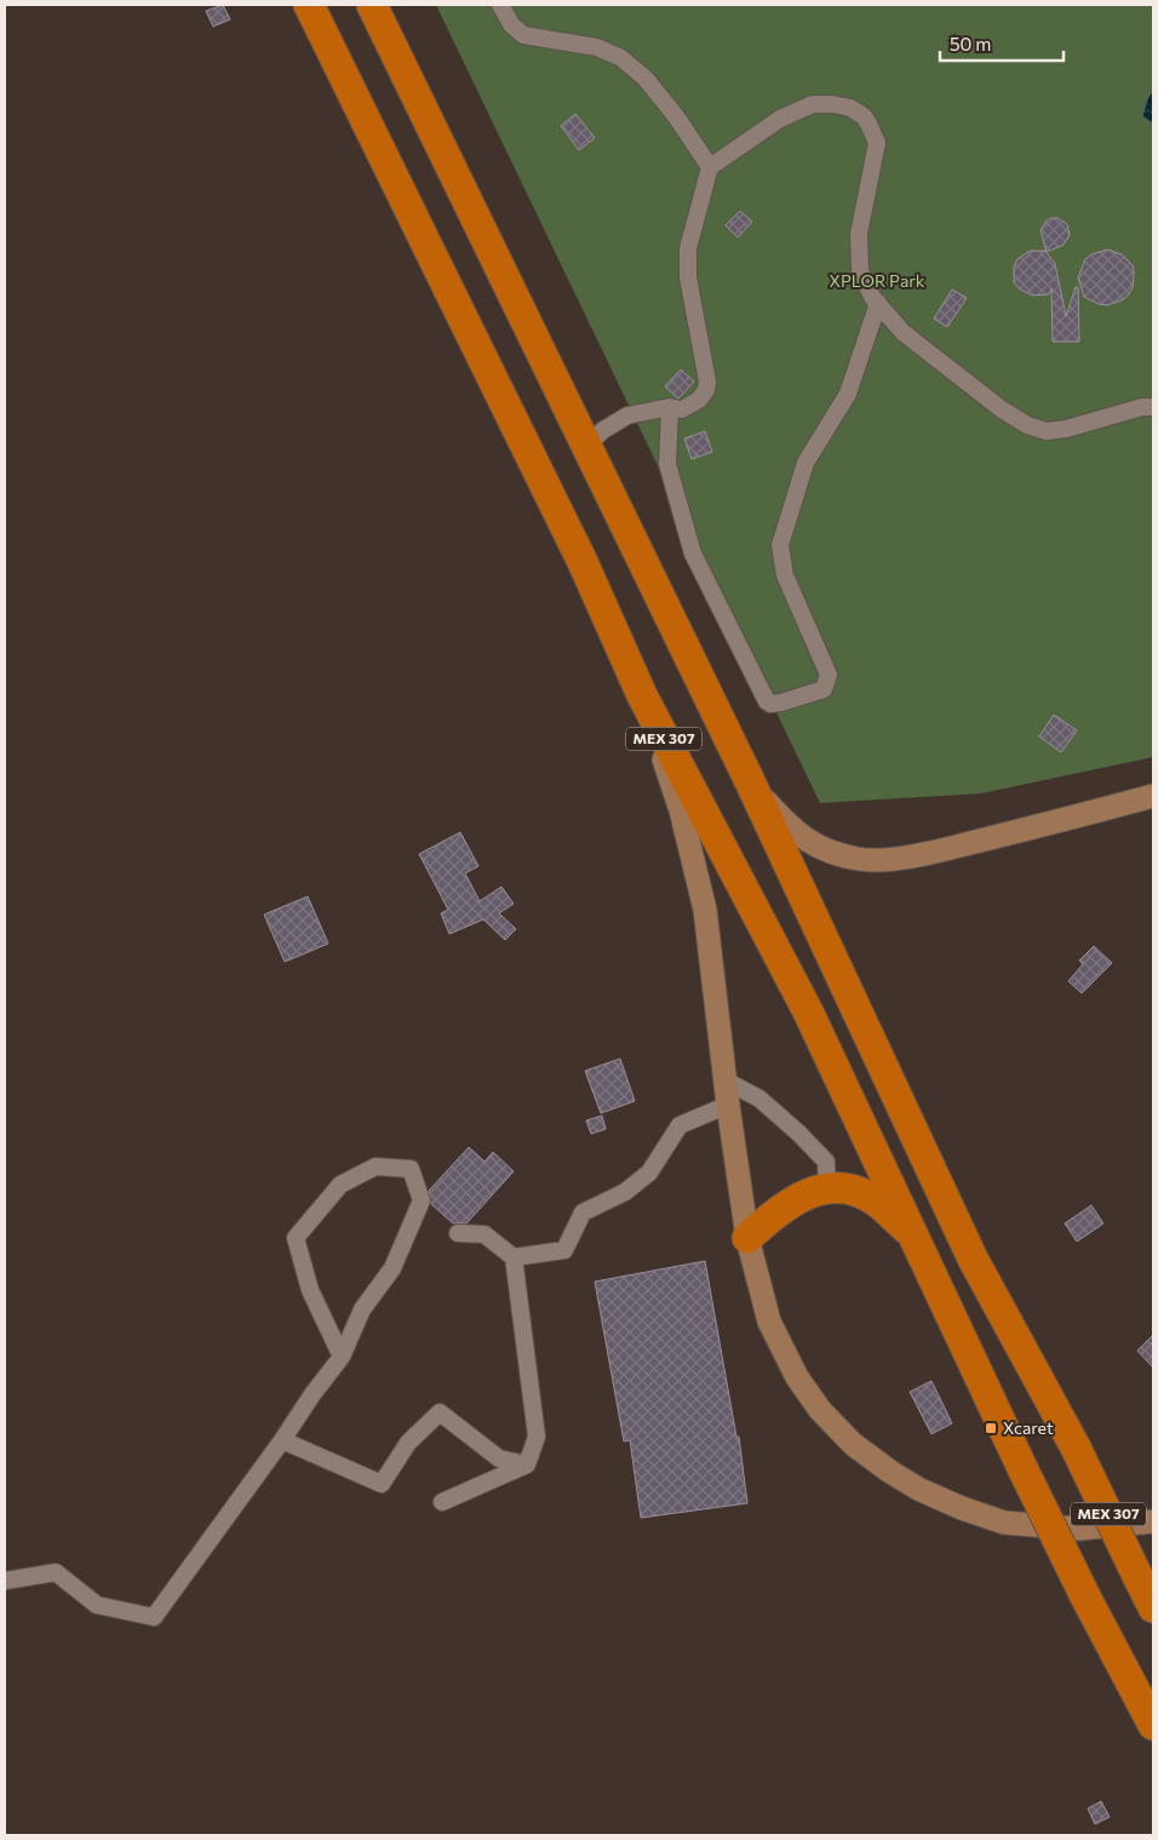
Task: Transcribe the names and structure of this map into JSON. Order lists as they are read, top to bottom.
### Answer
{
  "streets": {
    "highway": ["MEX 307"]
  },
  "parks": ["XPLOR Park"],
  "places": {
    "transit": ["Xcaret"]
  },
  "scale_bar": "50 m"
}
